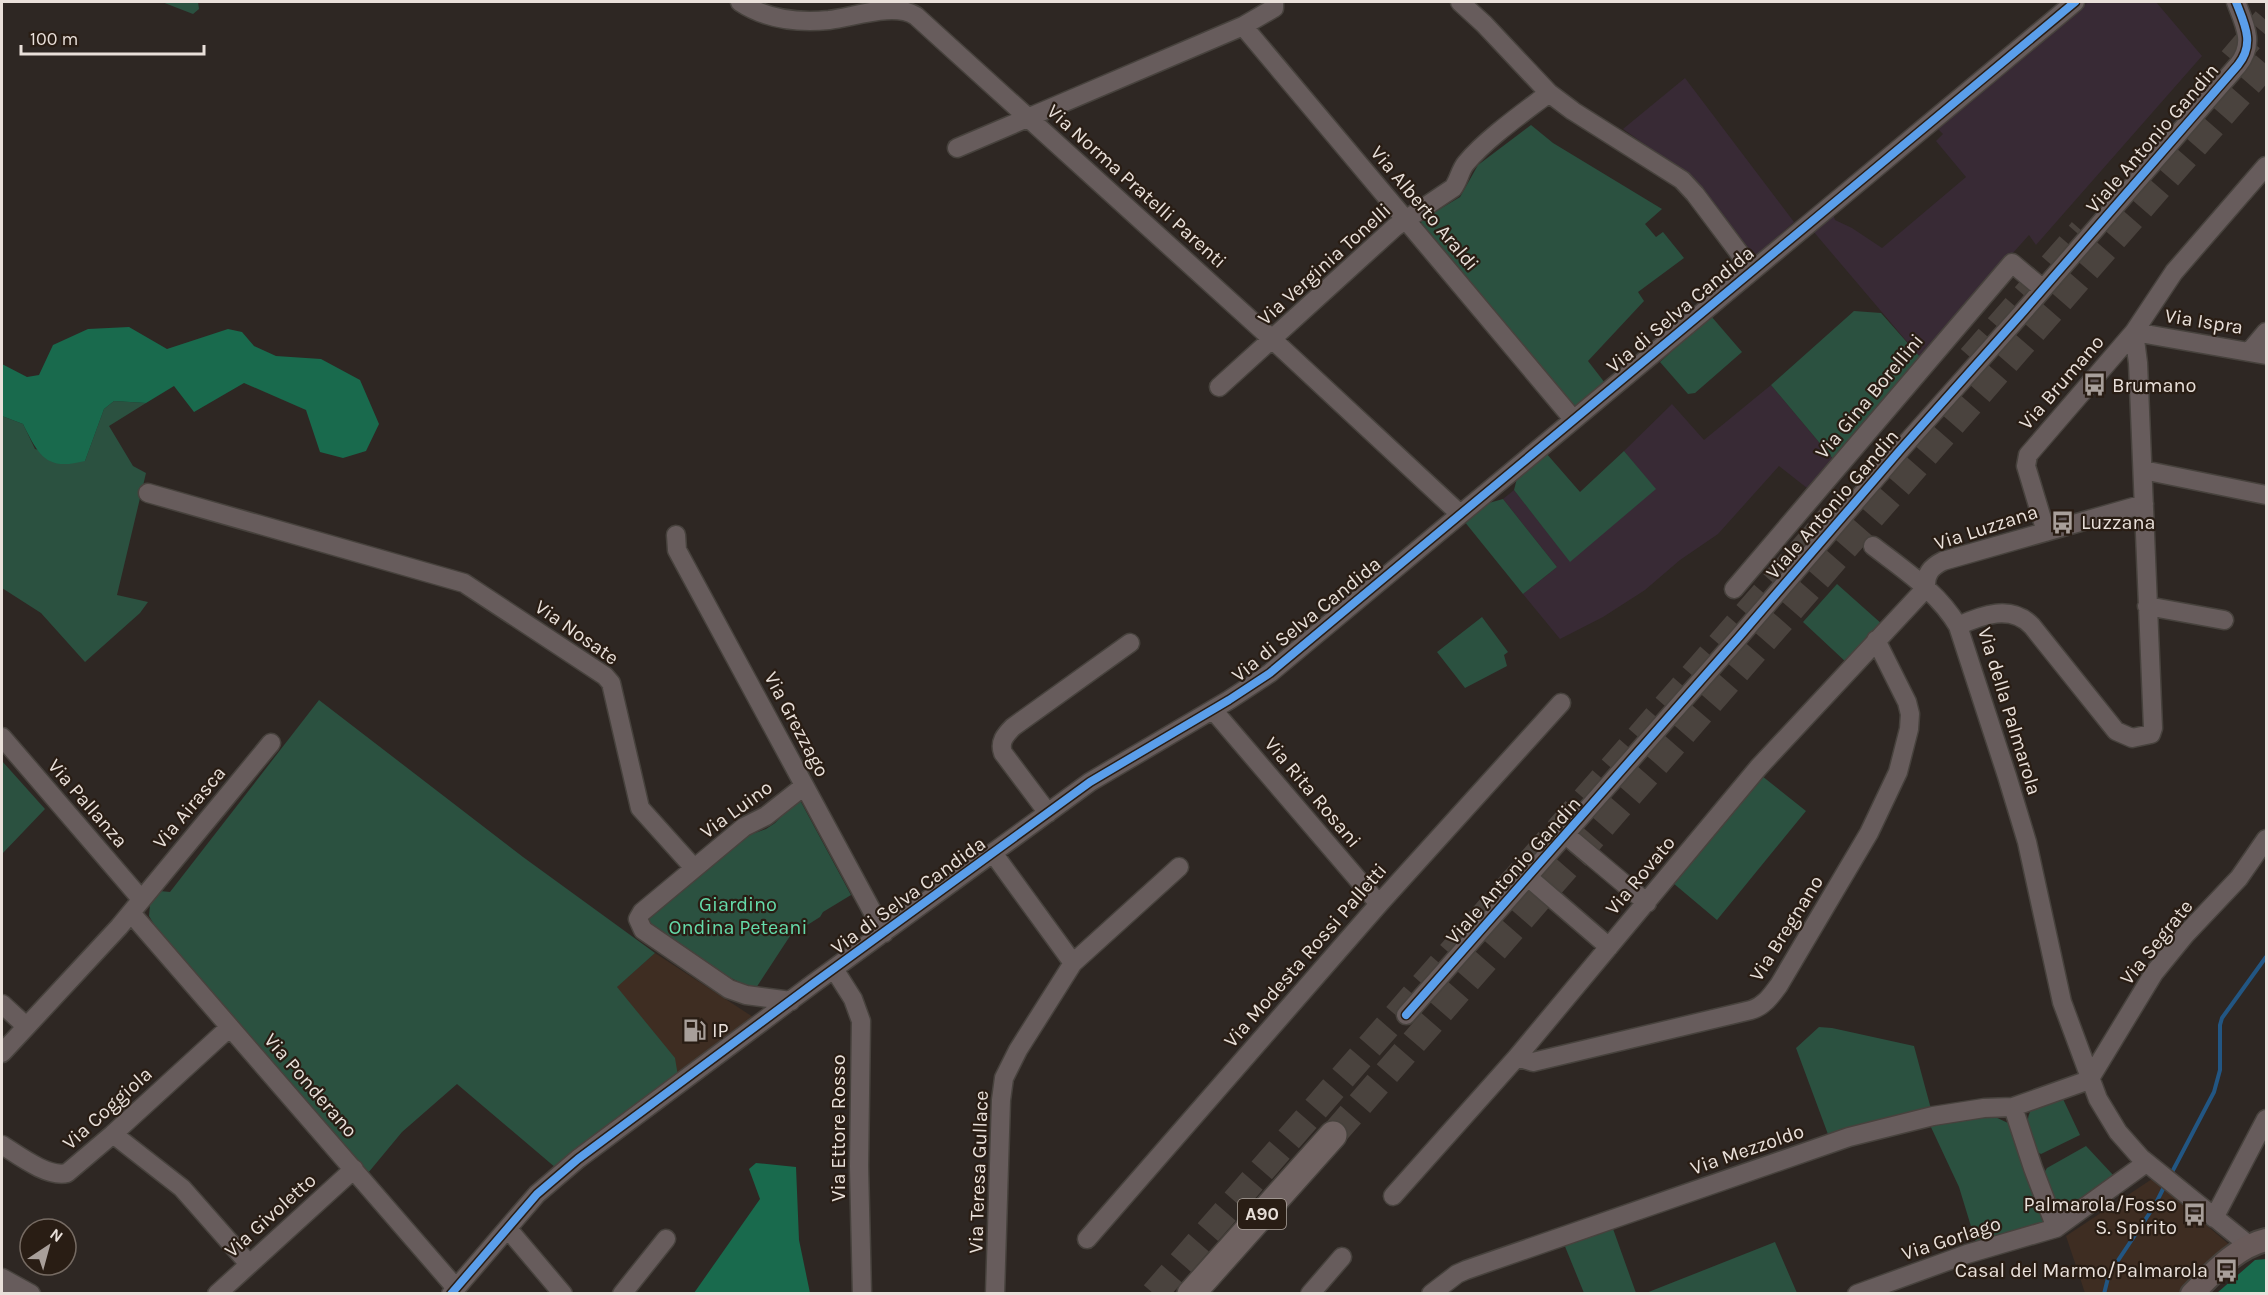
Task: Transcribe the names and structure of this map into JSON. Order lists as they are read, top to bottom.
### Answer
{
  "streets": {
    "highway": ["A90"],
    "street": [
      "Viale Antonio Gandin",
      "Via Norma Pratelli Parenti",
      "Via Alberto Araldi",
      "Via Verginia Tonelli",
      "Via di Selva Candida",
      "Via Ispra",
      "Via Brumano",
      "Via Gina Borellini",
      "Via Luzzana",
      "Via Nosate",
      "Via della Palmarola",
      "Via Grezzago",
      "Via Rita Rosani",
      "Via Pallanza",
      "Via Airasca",
      "Via Luino",
      "Via Rovato",
      "Via Bregnano",
      "Via Segrate",
      "Via Modesta Rossi Palletti",
      "Via Ponderano",
      "Via Coggiola",
      "Via Ettore Rosso",
      "Via Mezzoldo",
      "Via Teresa Gullace",
      "Via Givoletto",
      "Via Gorlago"
    ]
  },
  "crossings": [
    ["Viale Antonio Gandin", "Via Gina Borellini"],
    ["Via Norma Pratelli Parenti", "Via Verginia Tonelli"],
    ["Via Norma Pratelli Parenti", "Via di Selva Candida"],
    ["Via Alberto Araldi", "Via Verginia Tonelli"],
    ["Via Alberto Araldi", "Via di Selva Candida"],
    ["Via di Selva Candida", "Via Grezzago"],
    ["Via di Selva Candida", "Via Rita Rosani"],
    ["Via di Selva Candida", "Via Ponderano"],
    ["Via di Selva Candida", "Via Ettore Rosso"],
    ["Via Ispra", "Via Brumano"],
    ["Via Ispra", "Via della Palmarola"],
    ["Via Brumano", "Via Luzzana"],
    ["Via Brumano", "Via della Palmarola"],
    ["Via Luzzana", "Via della Palmarola"],
    ["Via Luzzana", "Via Rovato"],
    ["Via Nosate", "Via Luino"],
    ["Via della Palmarola", "Via Segrate"],
    ["Via della Palmarola", "Via Mezzoldo"],
    ["Via della Palmarola", "Via Gorlago"],
    ["Via Grezzago", "Via Luino"],
    ["Via Rita Rosani", "Via Modesta Rossi Palletti"],
    ["Via Pallanza", "Via Airasca"],
    ["Via Pallanza", "Via Ponderano"],
    ["Via Airasca", "Via Ponderano"],
    ["Via Rovato", "Via Bregnano"],
    ["Via Segrate", "Via Mezzoldo"],
    ["Via Ponderano", "Via Coggiola"],
    ["Via Ponderano", "Via Givoletto"]
  ],
  "parks": ["Giardino Ondina Peteani"],
  "places": {
    "bus stop": [
      "Brumano",
      "Luzzana",
      "Palmarola/Fosso S. Spirito",
      "Casal del Marmo/Palmarola"
    ],
    "fuel station": ["IP"]
  },
  "scale_bar": "100 m",
  "north": "top right"
}
